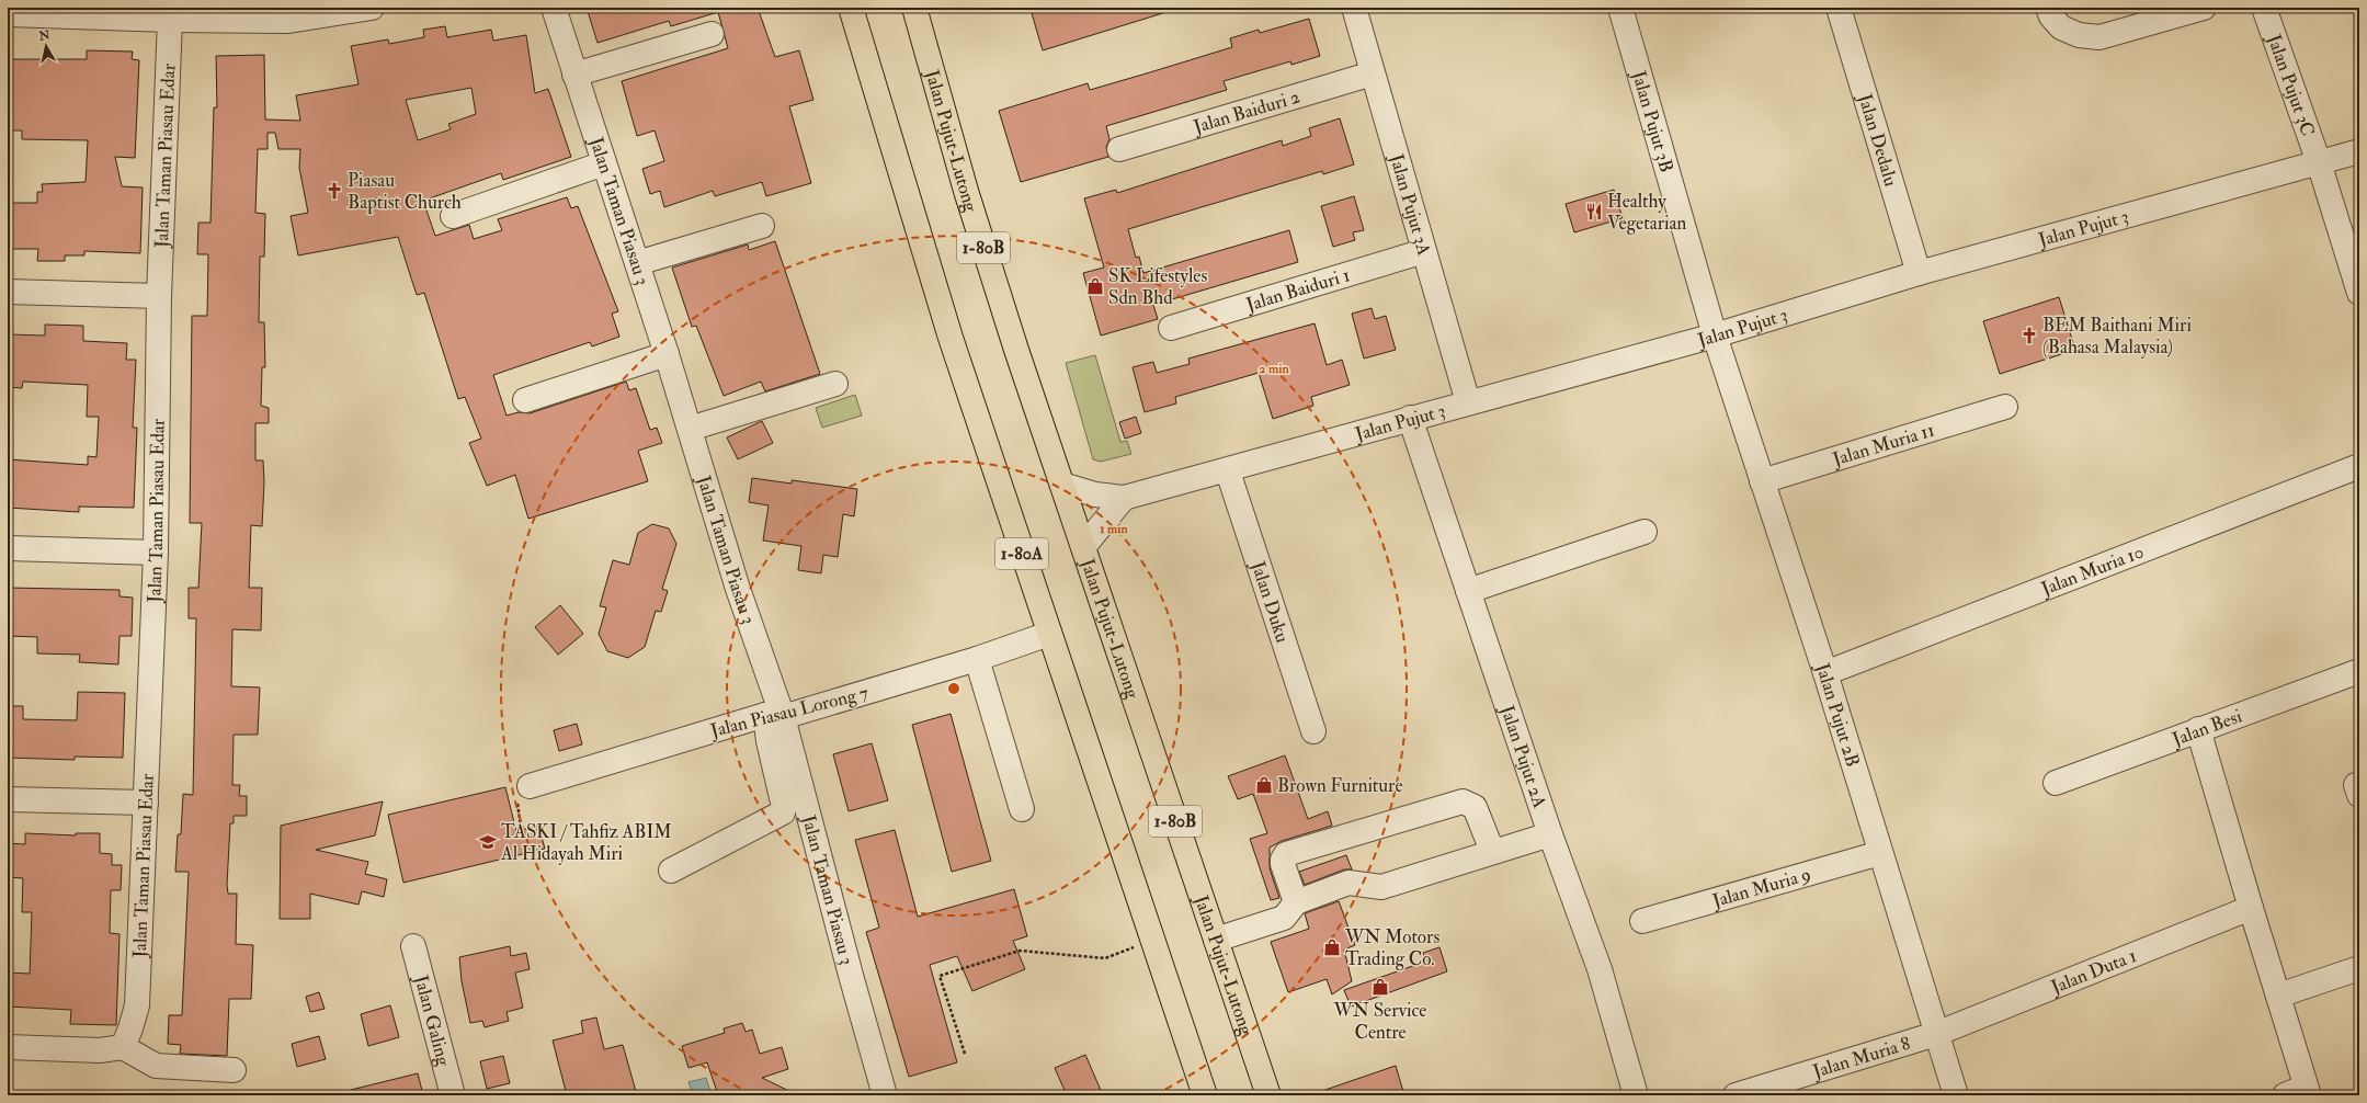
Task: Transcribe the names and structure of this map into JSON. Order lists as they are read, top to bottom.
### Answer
{
  "streets": {
    "highway": ["Jalan Pujut-Lutong", "1-80B", "1-80A"],
    "street": [
      "Jalan Pujut 3C",
      "Jalan Baiduri 2",
      "Jalan Pujut 3B",
      "Jalan Dedalu",
      "Jalan Taman Piasau Edar",
      "Jalan Pujut 3A",
      "Jalan Taman Piasau 3",
      "Jalan Pujut 3",
      "Jalan Baiduri 1",
      "Jalan Muria 11",
      "Jalan Muria 10",
      "Jalan Duku",
      "Jalan Piasau Lorong 7",
      "Jalan Pujut 2B",
      "Jalan Besi",
      "Jalan Pujut 2A",
      "Jalan Muria 9",
      "Jalan Duta 1",
      "Jalan Galing",
      "Jalan Muria 8"
    ]
  },
  "crossings": [
    ["Jalan Pujut 3C", "Jalan Pujut 3"],
    ["Jalan Baiduri 2", "Jalan Pujut 3A"],
    ["Jalan Pujut 3B", "Jalan Pujut 3"],
    ["Jalan Pujut 3B", "Jalan Pujut 2B"],
    ["Jalan Pujut-Lutong", "Jalan Pujut 3"],
    ["Jalan Dedalu", "Jalan Pujut 3"],
    ["Jalan Pujut 3A", "Jalan Pujut 3"],
    ["Jalan Pujut 3A", "Jalan Baiduri 1"],
    ["Jalan Taman Piasau 3", "Jalan Piasau Lorong 7"],
    ["Jalan Pujut 3", "Jalan Duku"],
    ["Jalan Pujut 3", "Jalan Pujut 2B"],
    ["Jalan Pujut 3", "Jalan Pujut 2A"],
    ["Jalan Muria 11", "Jalan Pujut 2B"],
    ["1-80A", "Jalan Piasau Lorong 7"],
    ["Jalan Muria 10", "Jalan Pujut 2B"],
    ["Jalan Pujut 2B", "Jalan Muria 9"],
    ["Jalan Pujut 2B", "Jalan Duta 1"],
    ["Jalan Pujut 2B", "Jalan Muria 8"],
    ["Jalan Duta 1", "Jalan Muria 8"]
  ],
  "places": {
    "church": ["Piasau Baptist Church", "BEM Baithani Miri (Bahasa Malaysia)"],
    "restaurant": ["Healthy Vegetarian"],
    "shop": [
      "SK Lifestyles Sdn Bhd",
      "Brown Furniture",
      "WN Motors Trading Co.",
      "WN Service Centre"
    ],
    "school or university": ["TASKI / Tahfiz ABIM Al Hidayah Miri"]
  },
  "north": "top",
  "rings": ["2 min", "1 min"]
}
